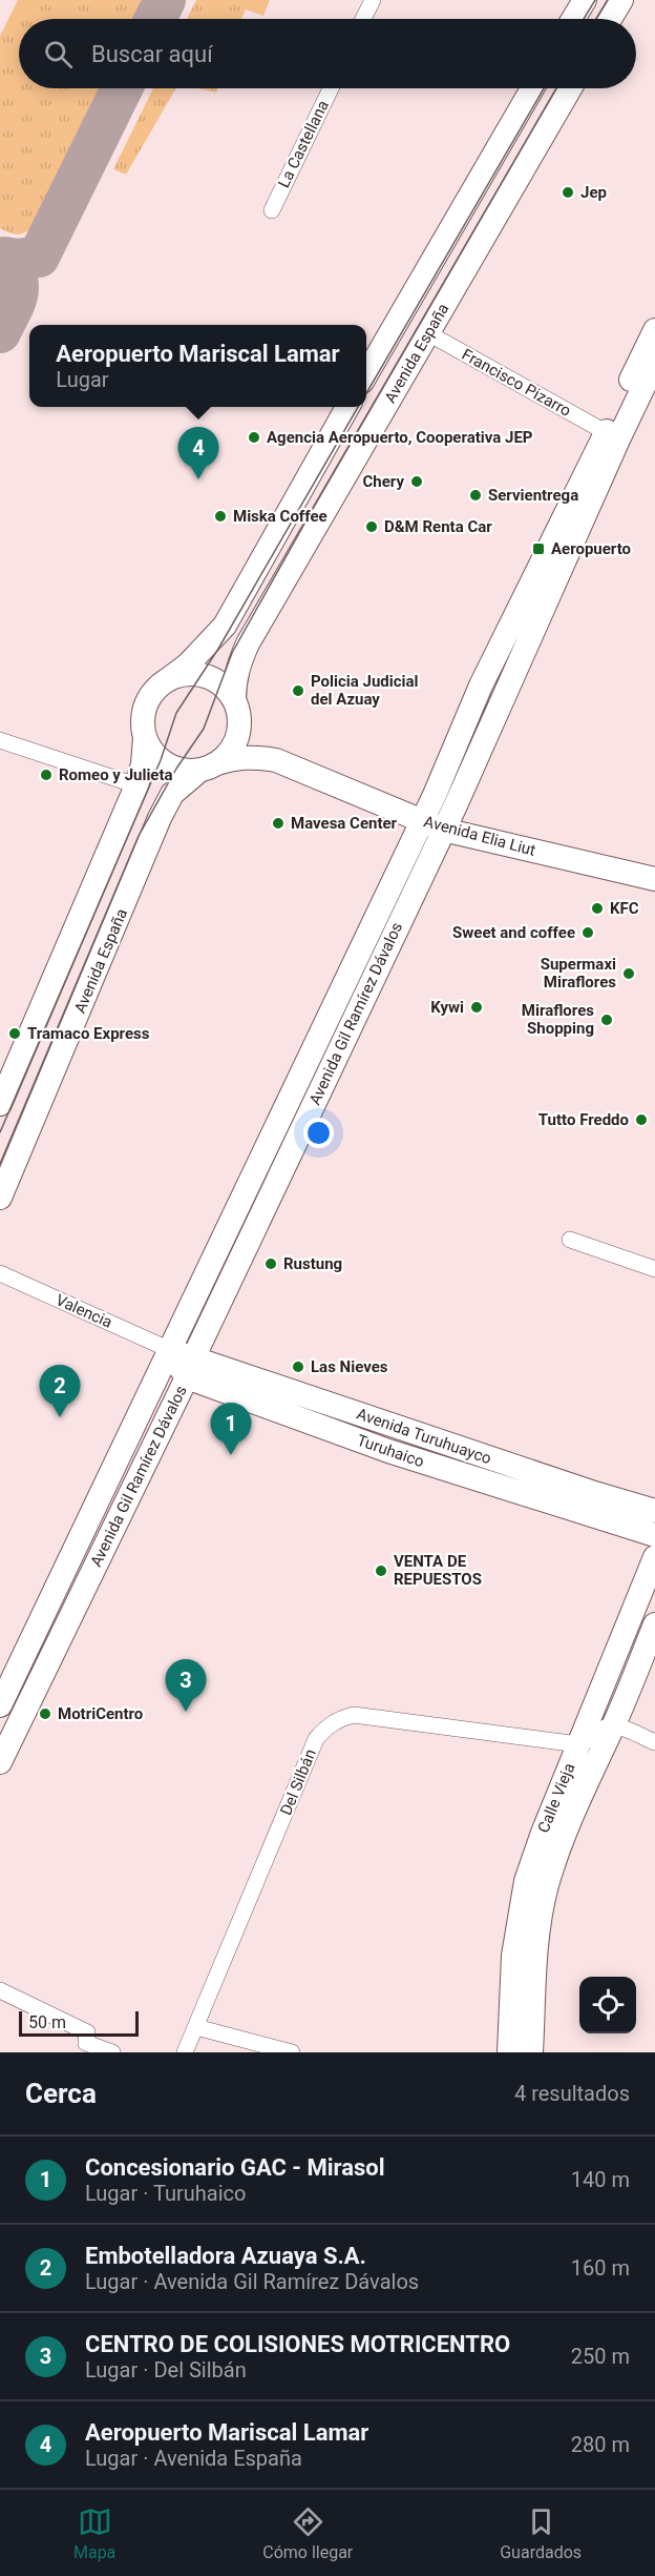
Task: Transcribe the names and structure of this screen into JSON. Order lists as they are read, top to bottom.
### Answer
{
  "streets": {
    "main road": [
      "Avenida España",
      "Avenida Elia Liut",
      "Avenida Gil Ramírez Dávalos",
      "Avenida Turuhuayco",
      "Turuhaico",
      "Calle Vieja"
    ],
    "street": [
      "La Castellana",
      "Francisco Pizarro",
      "Valencia",
      "Del Silbán"
    ]
  },
  "crossings": [
    ["Avenida España", "Francisco Pizarro"],
    ["Avenida España", "Avenida Elia Liut"],
    ["Francisco Pizarro", "Avenida Gil Ramírez Dávalos"],
    ["Avenida Elia Liut", "Avenida Gil Ramírez Dávalos"],
    ["Avenida Gil Ramírez Dávalos", "Valencia"],
    ["Avenida Gil Ramírez Dávalos", "Avenida Turuhuayco"],
    ["Avenida Gil Ramírez Dávalos", "Turuhaico"],
    ["Valencia", "Turuhaico"],
    ["Avenida Turuhuayco", "Turuhaico"],
    ["Del Silbán", "Calle Vieja"]
  ],
  "places": {
    "other": [
      "Jep",
      "Agencia Aeropuerto, Cooperativa JEP",
      "Chery",
      "Servientrega",
      "Miska Coffee",
      "D&M Renta Car",
      "Policia Judicial del Azuay",
      "Romeo y Julieta",
      "Mavesa Center",
      "KFC",
      "Sweet and coffee",
      "Supermaxi Miraflores",
      "Kywi",
      "Miraflores Shopping",
      "Tramaco Express",
      "Tutto Freddo",
      "Rustung",
      "Las Nieves",
      "VENTA DE REPUESTOS",
      "MotriCentro"
    ],
    "transit": ["Aeropuerto"]
  },
  "scale_bar": "50 m",
  "page": {
    "search": "Buscar aquí",
    "popup": ["Aeropuerto Mariscal Lamar", "Lugar"],
    "pins": [
      "4",
      "2",
      "1",
      "3"
    ],
    "scale": "50 m",
    "heading": ["Cerca", "4 resultados"],
    "list": [
      {
        "mark": "1",
        "name": "Concesionario GAC - Mirasol",
        "note": "Lugar · Turuhaico",
        "value": "140 m"
      },
      {
        "mark": "2",
        "name": "Embotelladora Azuaya S.A.",
        "note": "Lugar · Avenida Gil Ramírez Dávalos",
        "value": "160 m"
      },
      {
        "mark": "3",
        "name": "CENTRO DE COLISIONES MOTRICENTRO",
        "note": "Lugar · Del Silbán",
        "value": "250 m"
      },
      {
        "mark": "4",
        "name": "Aeropuerto Mariscal Lamar",
        "note": "Lugar · Avenida España",
        "value": "280 m"
      }
    ],
    "nav": ["Mapa", "Cómo llegar", "Guardados"]
  }
}
